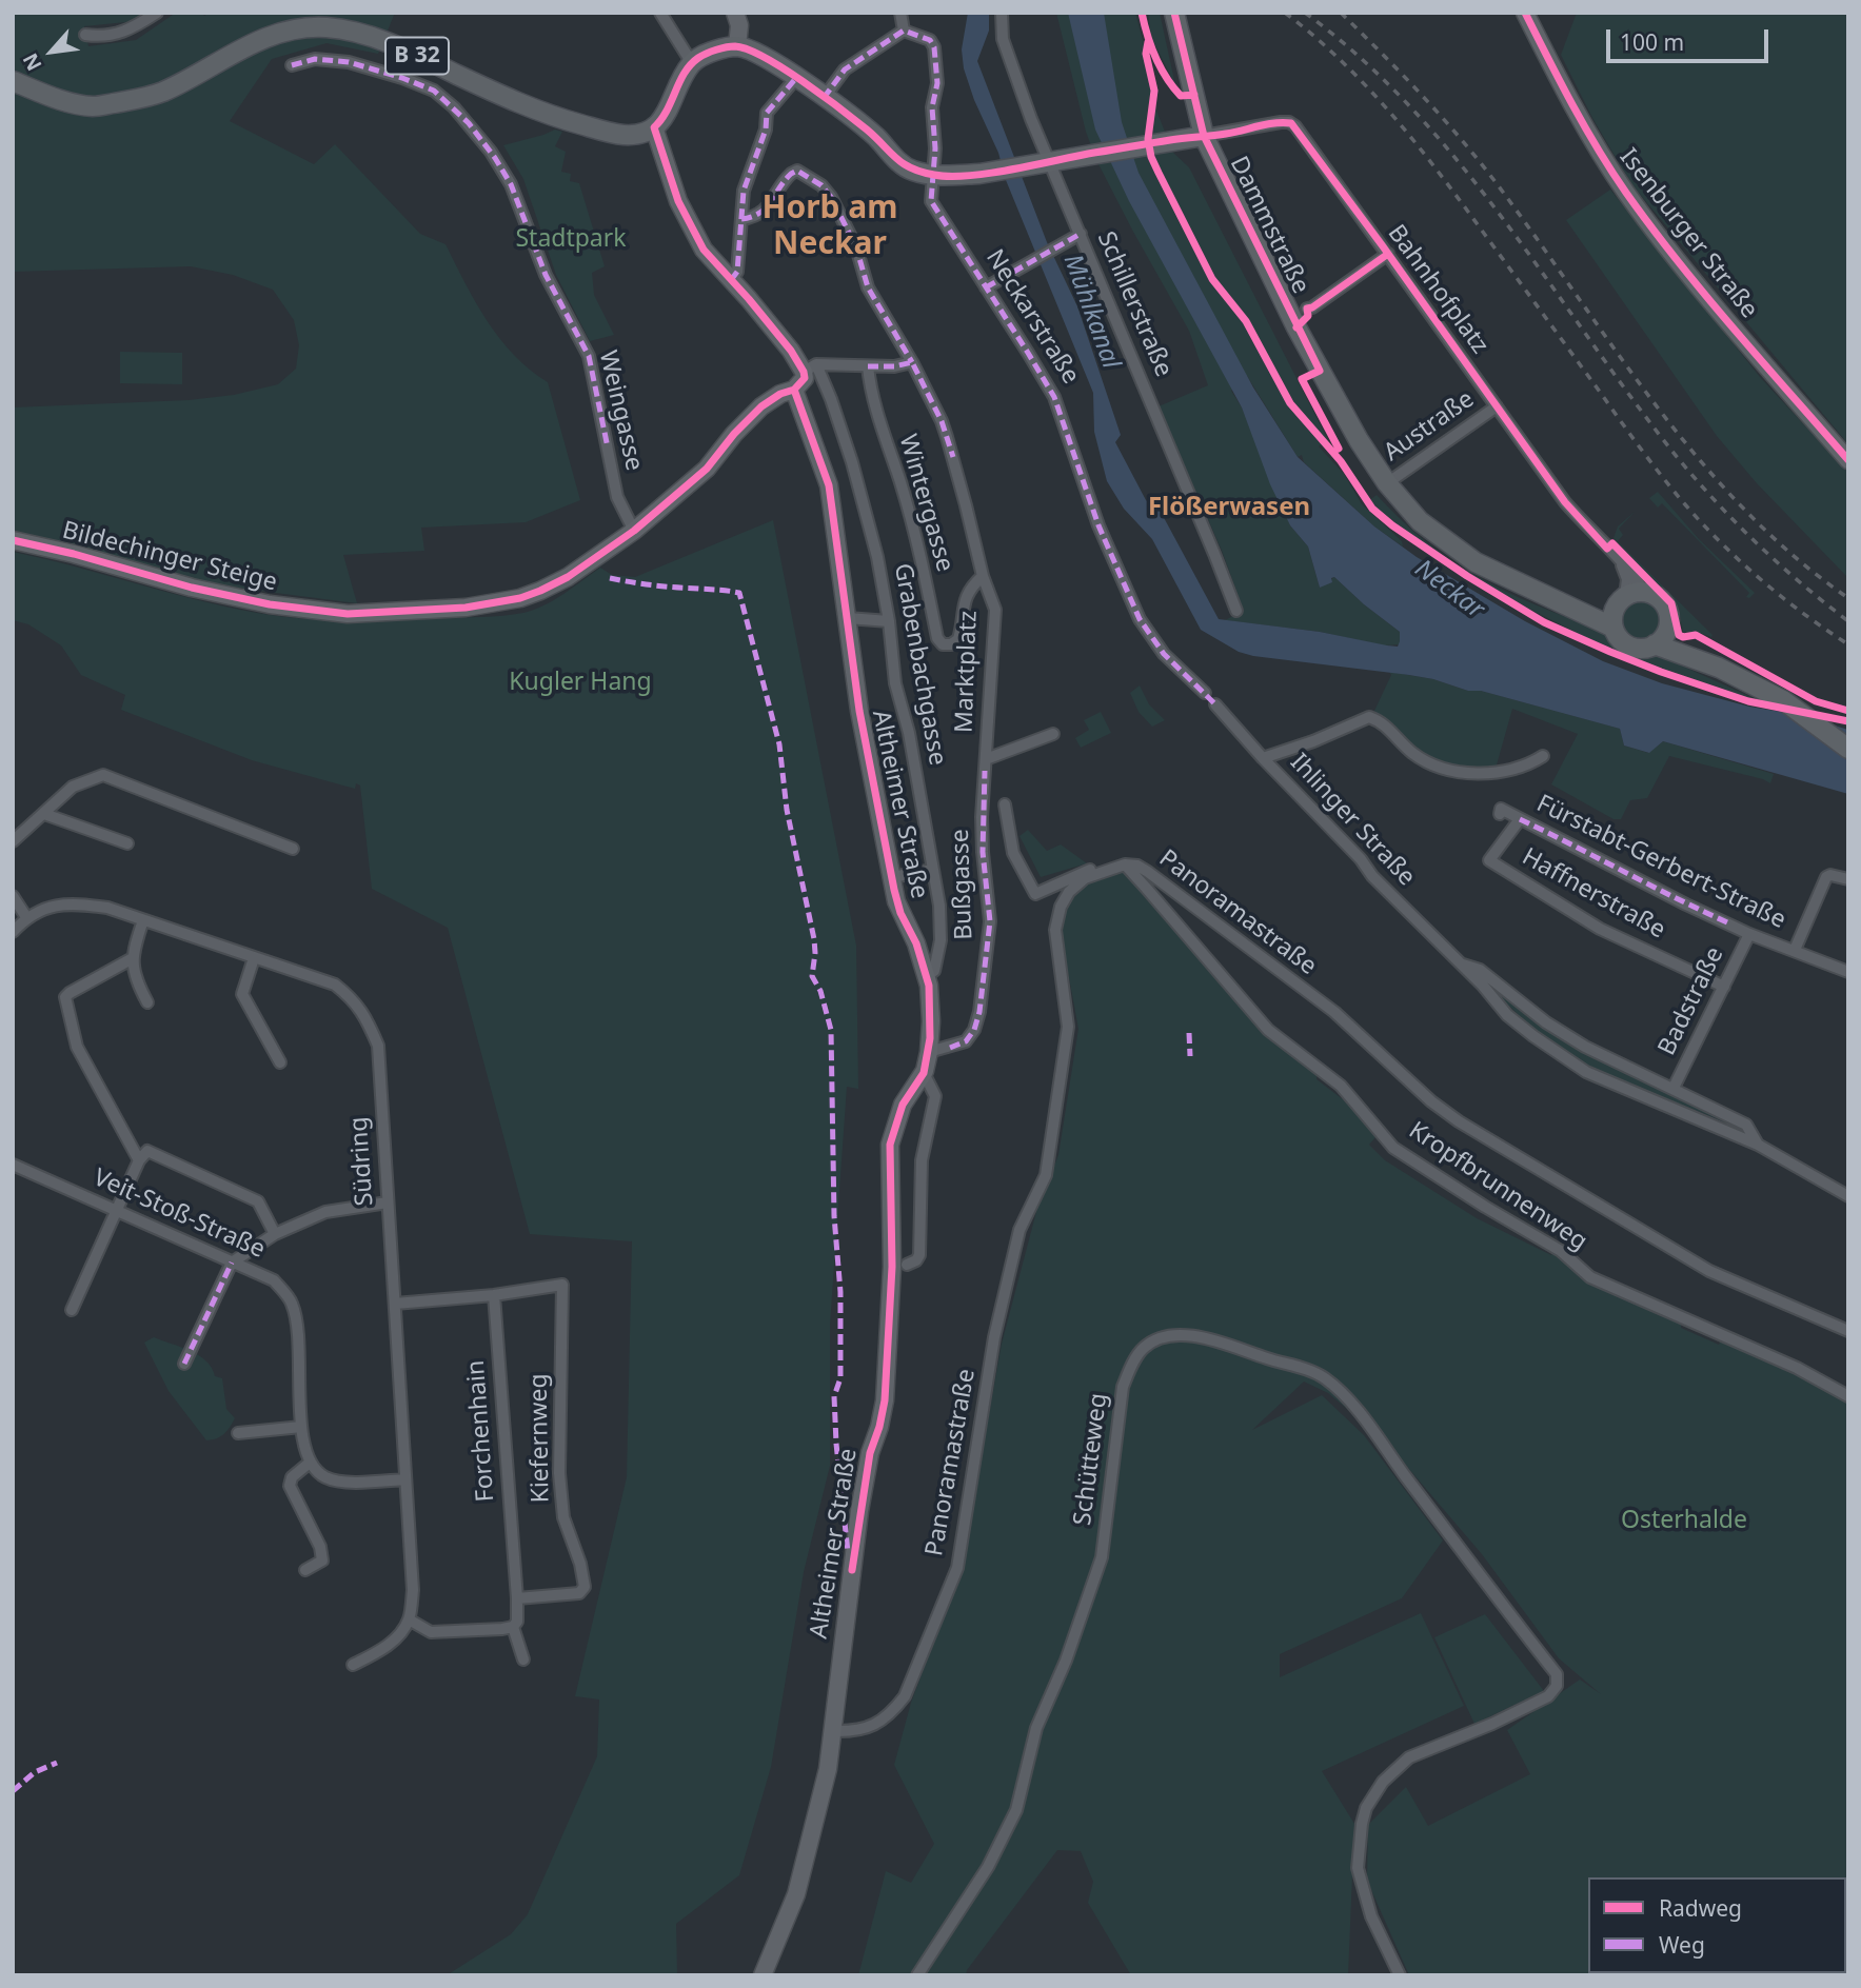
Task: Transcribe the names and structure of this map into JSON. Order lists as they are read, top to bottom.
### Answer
{
  "streets": {
    "main road": ["B 32", "Dammstraße"],
    "street": [
      "Isenburger Straße",
      "Bahnhofplatz",
      "Schillerstraße",
      "Neckarstraße",
      "Weingasse",
      "Austraße",
      "Wintergasse",
      "Bildechinger Steige",
      "Grabenbachgasse",
      "Marktplatz",
      "Altheimer Straße",
      "Ihlinger Straße",
      "Fürstabt-Gerbert-Straße",
      "Bußgasse",
      "Haffnerstraße",
      "Panoramastraße",
      "Badstraße",
      "Südring",
      "Kropfbrunnenweg",
      "Veit-Stoß-Straße",
      "Forchenhain",
      "Kiefernweg",
      "Schütteweg"
    ]
  },
  "crossings": [
    ["Dammstraße", "Bahnhofplatz"],
    ["Dammstraße", "Austraße"],
    ["Bahnhofplatz", "Austraße"],
    ["Weingasse", "Bildechinger Steige"],
    ["Wintergasse", "Marktplatz"],
    ["Bildechinger Steige", "Altheimer Straße"],
    ["Grabenbachgasse", "Altheimer Straße"],
    ["Marktplatz", "Bußgasse"],
    ["Altheimer Straße", "Bußgasse"],
    ["Altheimer Straße", "Panoramastraße"],
    ["Ihlinger Straße", "Fürstabt-Gerbert-Straße"],
    ["Ihlinger Straße", "Badstraße"],
    ["Fürstabt-Gerbert-Straße", "Haffnerstraße"],
    ["Fürstabt-Gerbert-Straße", "Badstraße"],
    ["Haffnerstraße", "Badstraße"],
    ["Panoramastraße", "Kropfbrunnenweg"],
    ["Forchenhain", "Kiefernweg"]
  ],
  "districts": ["Horb am Neckar", "Flößerwasen"],
  "water": ["Mühlkanal", "Neckar"],
  "parks": ["Stadtpark", "Kugler Hang", "Osterhalde"],
  "legend": ["Radweg", "Weg"],
  "scale_bar": "100 m",
  "north": "bottom left"
}
